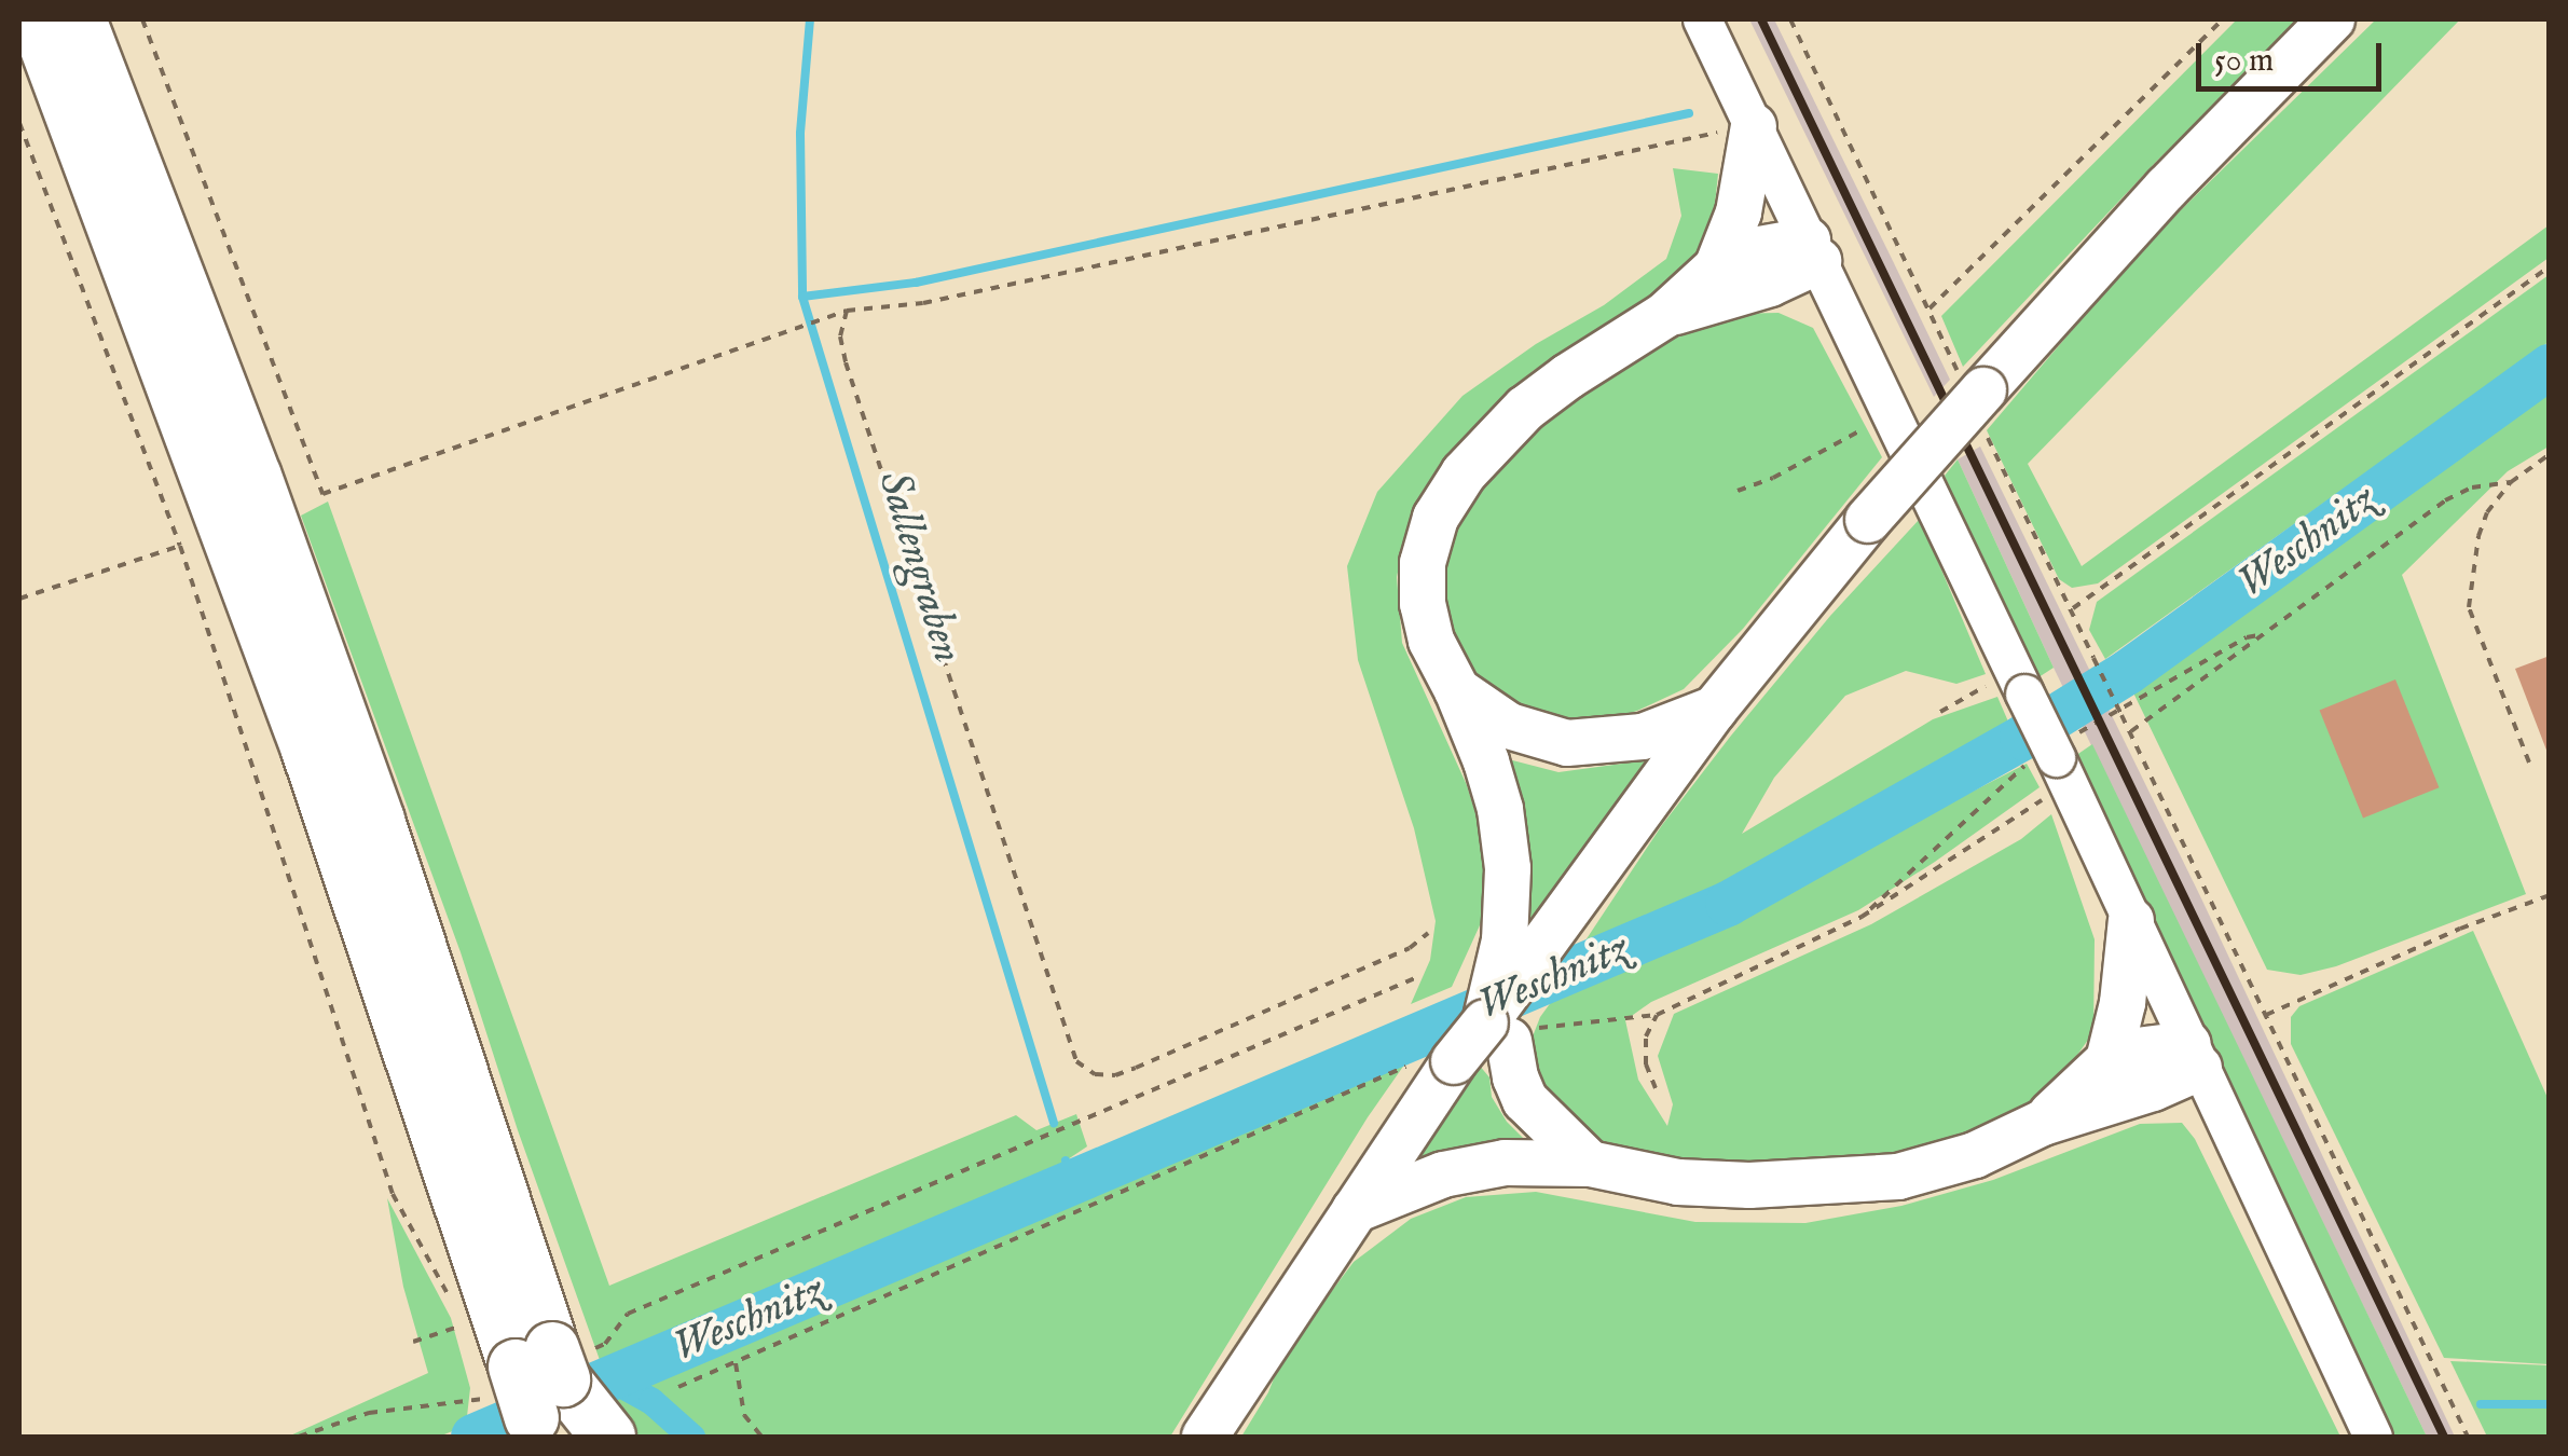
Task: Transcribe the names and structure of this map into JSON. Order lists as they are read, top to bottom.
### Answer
{
  "water": ["Weschnitz", "Sallengraben"],
  "scale_bar": "50 m"
}
